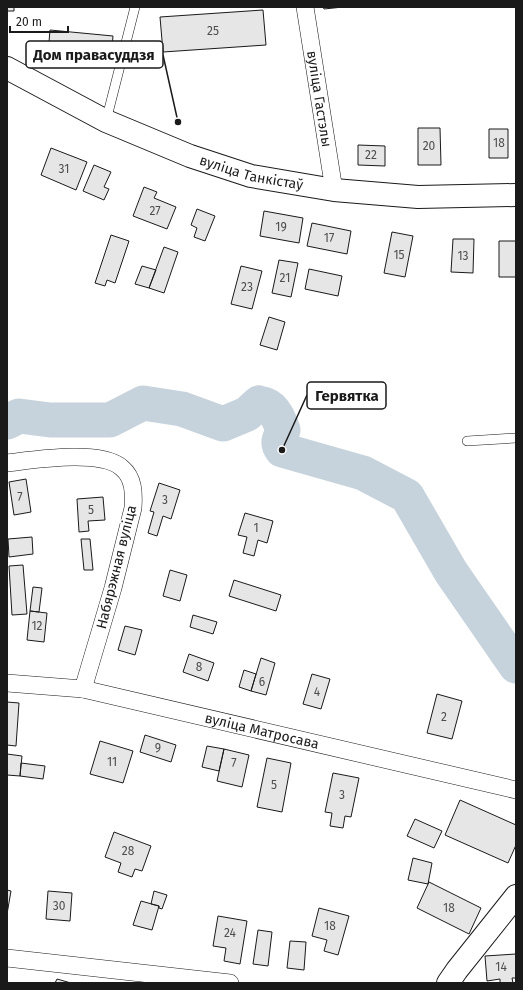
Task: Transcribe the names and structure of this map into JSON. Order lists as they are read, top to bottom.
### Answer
{
  "streets": {
    "street": [
      "вуліца Гастэлы",
      "вуліца Танкістаў",
      "Набярэжная вуліца",
      "вуліца Матросава"
    ]
  },
  "crossings": [
    ["вуліца Гастэлы", "вуліца Танкістаў"],
    ["Набярэжная вуліца", "вуліца Матросава"]
  ],
  "places": ["Дом правасуддзя", "Гервятка"],
  "house_numbers": [
    "25",
    "18",
    "20",
    "22",
    "31",
    "27",
    "19",
    "17",
    "15",
    "13",
    "21",
    "23",
    "7",
    "3",
    "5",
    "1",
    "12",
    "8",
    "6",
    "4",
    "2",
    "9",
    "11",
    "7",
    "5",
    "3",
    "28",
    "30",
    "18",
    "18",
    "24",
    "14"
  ],
  "scale_bar": "20 m"
}
